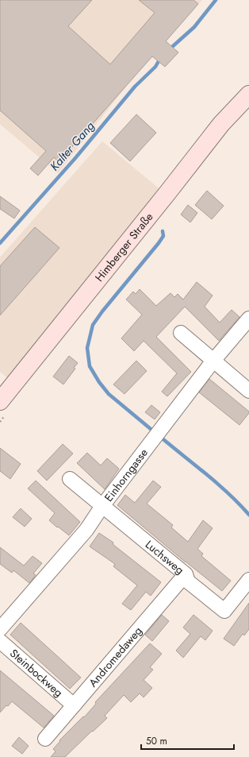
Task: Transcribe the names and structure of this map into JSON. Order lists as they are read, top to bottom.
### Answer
{
  "streets": {
    "main road": ["Himberger Straße"],
    "street": [
      "Einhorngasse",
      "Luchsweg",
      "Andromedaweg",
      "Steinbockweg"
    ]
  },
  "crossings": [
    ["Einhorngasse", "Luchsweg"],
    ["Luchsweg", "Andromedaweg"],
    ["Andromedaweg", "Steinbockweg"]
  ],
  "water": ["Kalter Gang"],
  "scale_bar": "50 m"
}
